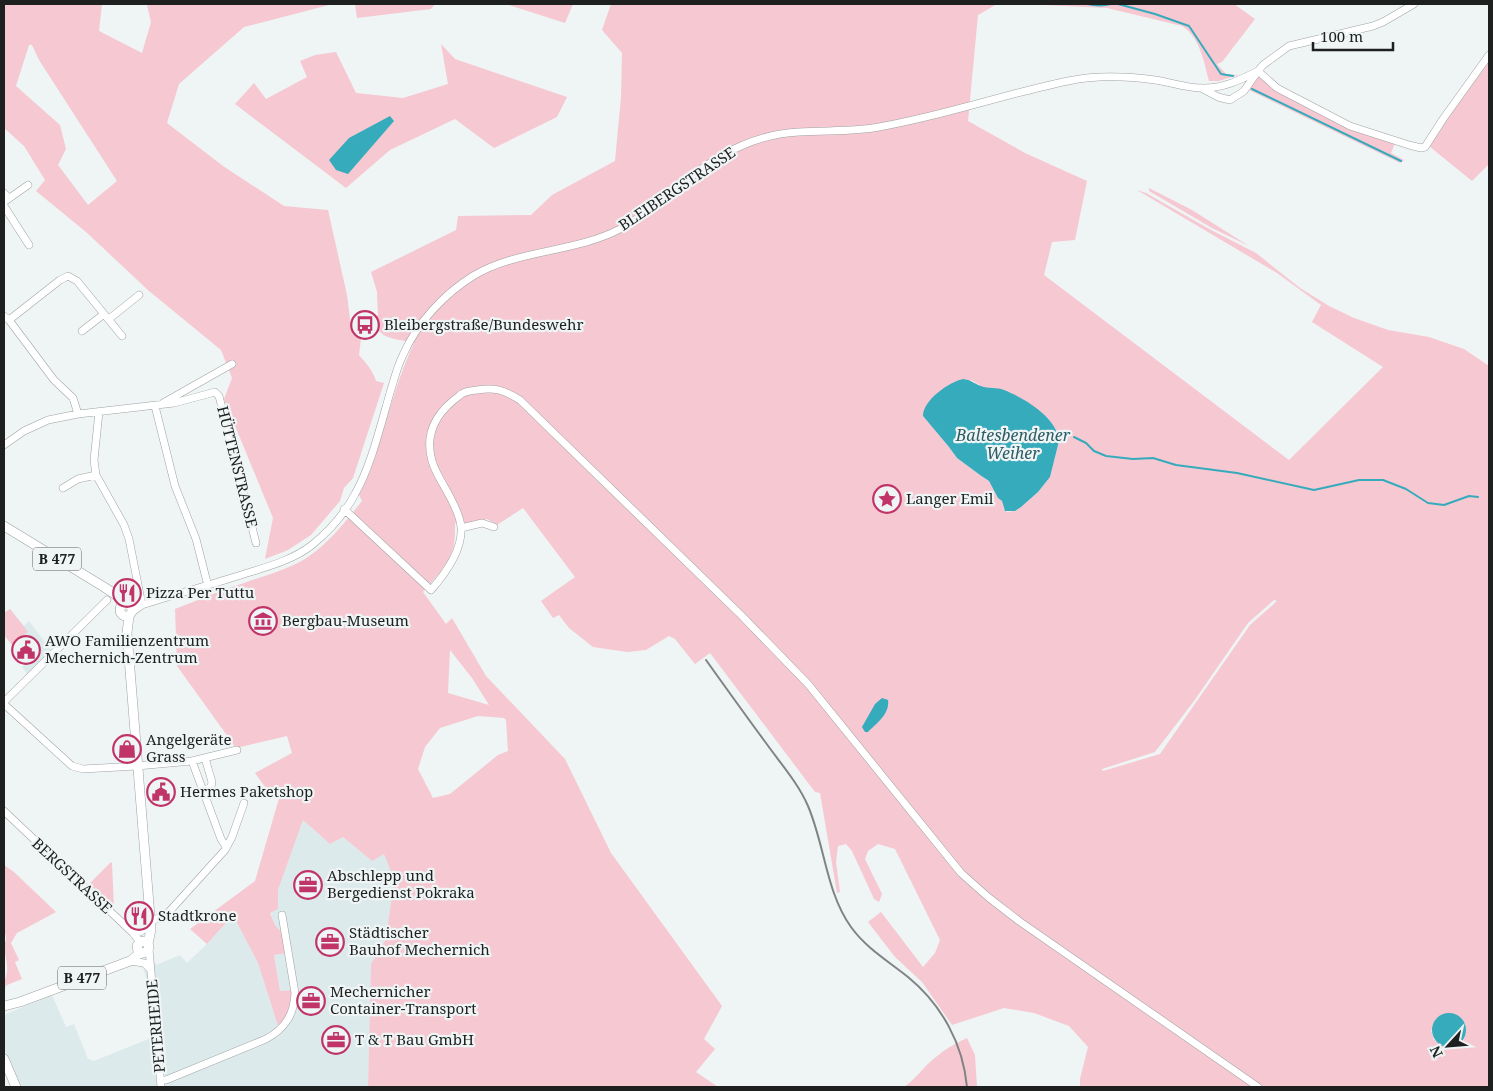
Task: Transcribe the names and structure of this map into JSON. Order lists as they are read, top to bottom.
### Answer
{
  "streets": {
    "main road": ["B 477"],
    "street": [
      "BLEIBERGSTRASSE",
      "HÜTTENSTRASSE",
      "BERGSTRASSE",
      "PETERHEIDE"
    ]
  },
  "crossings": [
    ["BLEIBERGSTRASSE", "B 477"],
    ["B 477", "BERGSTRASSE"],
    ["B 477", "PETERHEIDE"],
    ["BERGSTRASSE", "PETERHEIDE"]
  ],
  "water": ["Baltesbendener Weiher"],
  "places": {
    "bus stop": ["Bleibergstraße/Bundeswehr"],
    "place": ["Langer Emil"],
    "restaurant": ["Pizza Per Tuttu", "Stadtkrone"],
    "museum": ["Bergbau-Museum"],
    "public building": ["AWO Familienzentrum Mechernich-Zentrum", "Hermes Paketshop"],
    "shop": ["Angelgeräte Grass"],
    "office": [
      "Abschlepp und Bergedienst Pokraka",
      "Städtischer Bauhof Mechernich",
      "Mechernicher Container-Transport",
      "T & T Bau GmbH"
    ]
  },
  "scale_bar": "100 m",
  "north": "bottom left"
}
